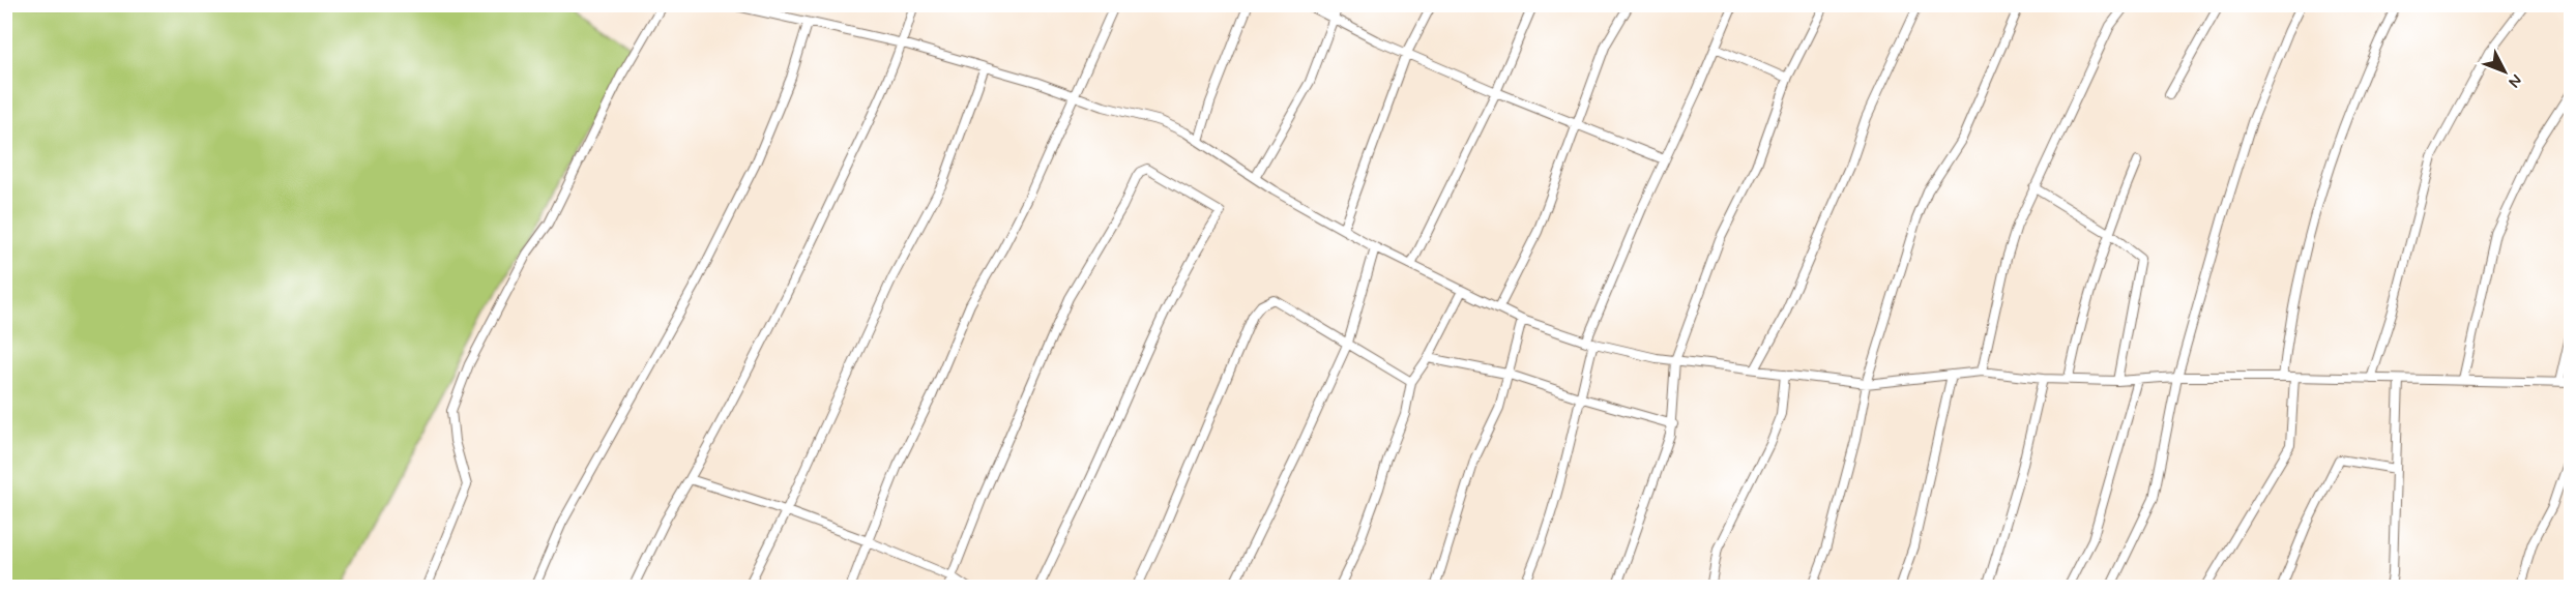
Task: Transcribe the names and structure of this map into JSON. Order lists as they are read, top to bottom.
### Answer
{
  "north": "bottom right"
}
